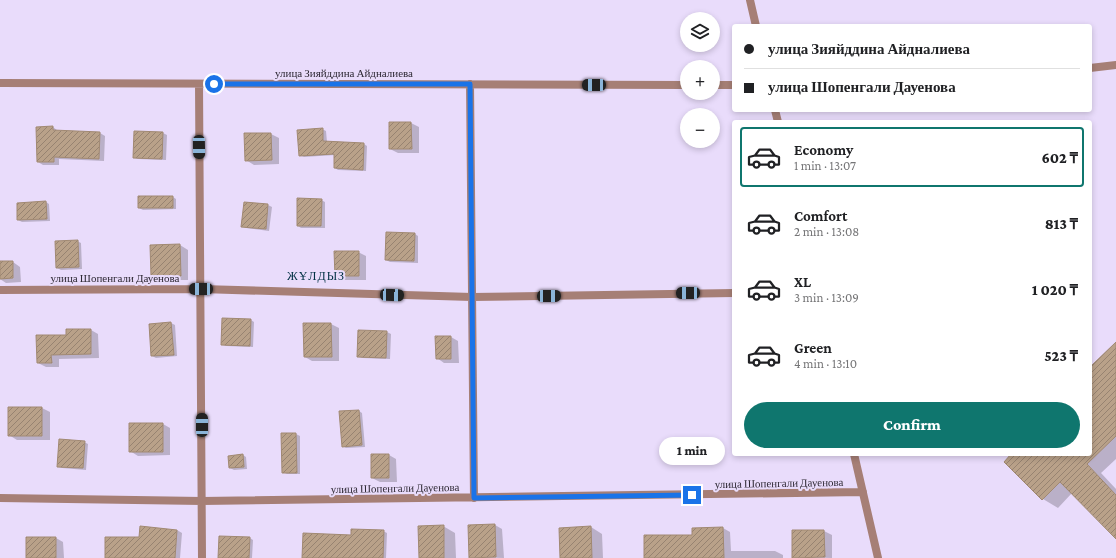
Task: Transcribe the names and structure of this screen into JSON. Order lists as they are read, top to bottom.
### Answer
{
  "streets": {
    "street": ["улица Зияйддина Айдналиева", "улица Шопенгали Дауенова"]
  },
  "districts": ["ЖҰЛДЫЗ"],
  "page": {
    "map_buttons": ["+", "−"],
    "banner": ["улица Зияйддина Айдналиева", "улица Шопенгали Дауенова"],
    "list": [
      {
        "name": "Economy",
        "note": "1 min · 13:07",
        "value": "602 ₸"
      },
      {
        "name": "Comfort",
        "note": "2 min · 13:08",
        "value": "813 ₸"
      },
      {
        "name": "XL",
        "note": "3 min · 13:09",
        "value": "1 020 ₸"
      },
      {
        "name": "Green",
        "note": "4 min · 13:10",
        "value": "523 ₸"
      }
    ],
    "buttons": "Confirm",
    "bubble": "1 min"
  }
}
